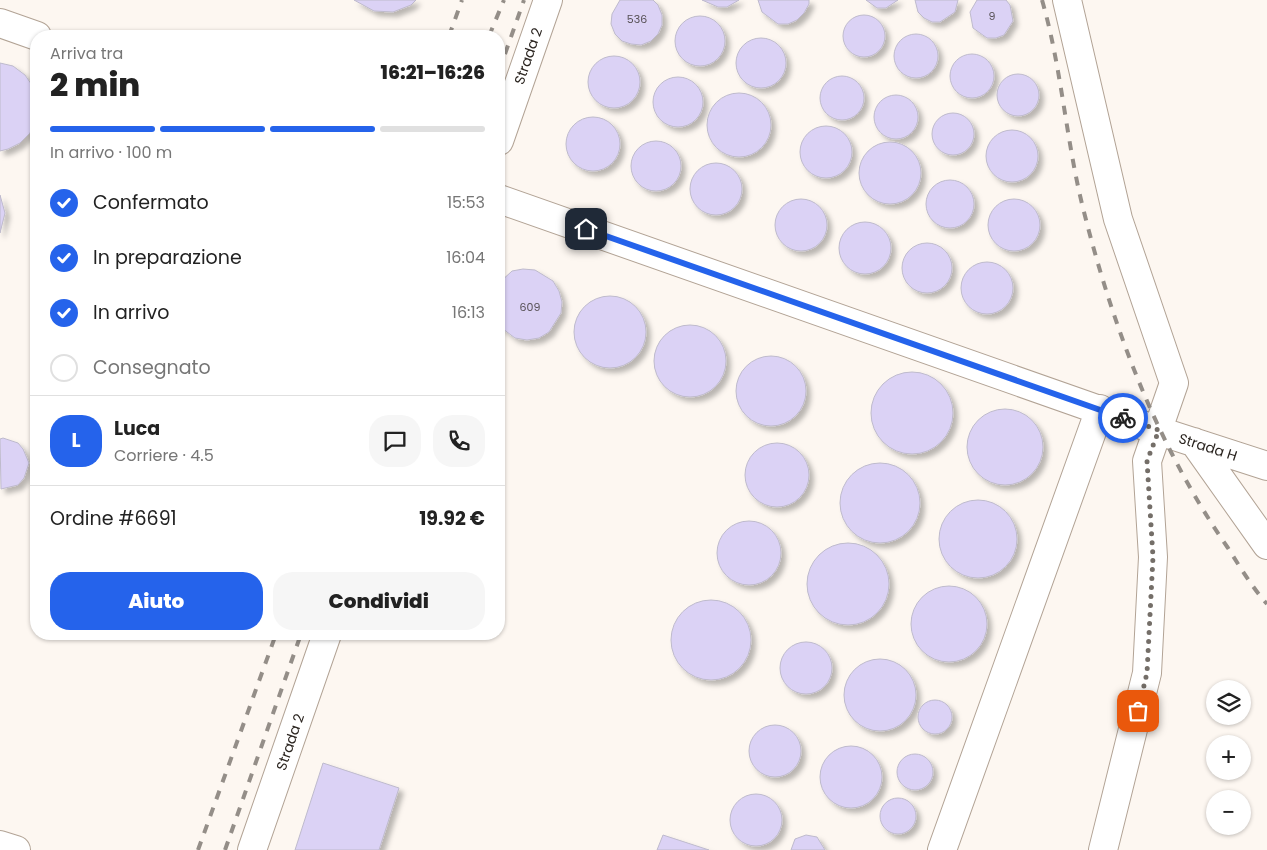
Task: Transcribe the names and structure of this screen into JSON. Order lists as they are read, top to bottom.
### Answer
{
  "streets": {
    "lane": ["Strada 2", "Strada H"]
  },
  "house_numbers": ["9", "536", "609"],
  "page": {
    "heading": ["2 min", "Arriva tra", "16:21–16:26"],
    "panel": [
      "Luca",
      "Corriere · 4.5",
      "Ordine #6691",
      "19.92 €"
    ],
    "bar": "In arrivo · 100 m",
    "list": [
      ["Confermato", "15:53"],
      ["In preparazione", "16:04"],
      ["In arrivo", "16:13"],
      "Consegnato"
    ],
    "round": "L",
    "buttons": ["Aiuto", "Condividi"],
    "map_buttons": ["+", "−"]
  }
}
